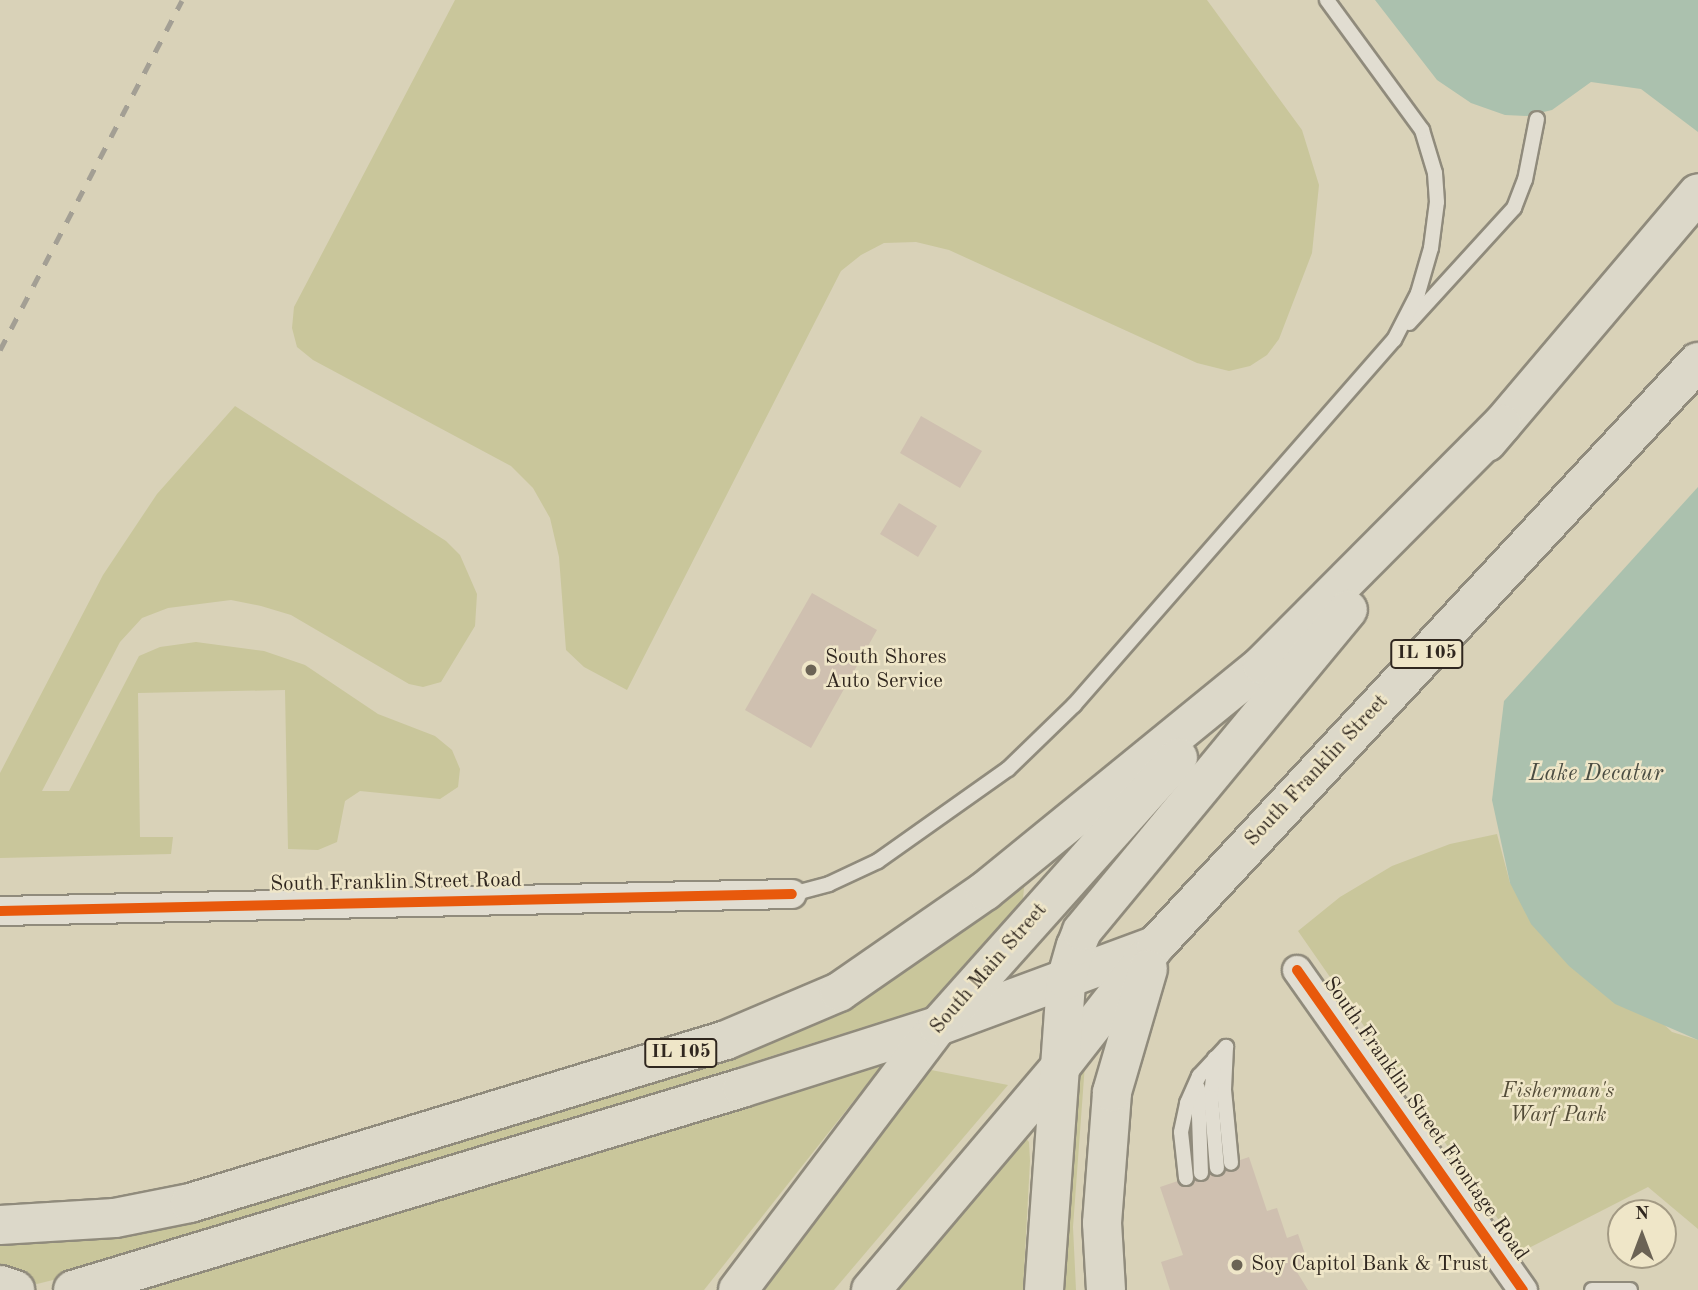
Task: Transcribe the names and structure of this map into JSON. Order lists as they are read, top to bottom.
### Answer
{
  "streets": {
    "main road": ["IL 105", "South Franklin Street", "South Main Street"],
    "street": ["South Franklin Street Road", "South Franklin Street Frontage Road"]
  },
  "crossings": [
    ["IL 105", "South Franklin Street"],
    ["IL 105", "South Main Street"]
  ],
  "water": ["Lake Decatur"],
  "parks": ["Fisherman's Warf Park"],
  "places": ["South Shores Auto Service", "Soy Capitol Bank & Trust"],
  "north": "top"
}
